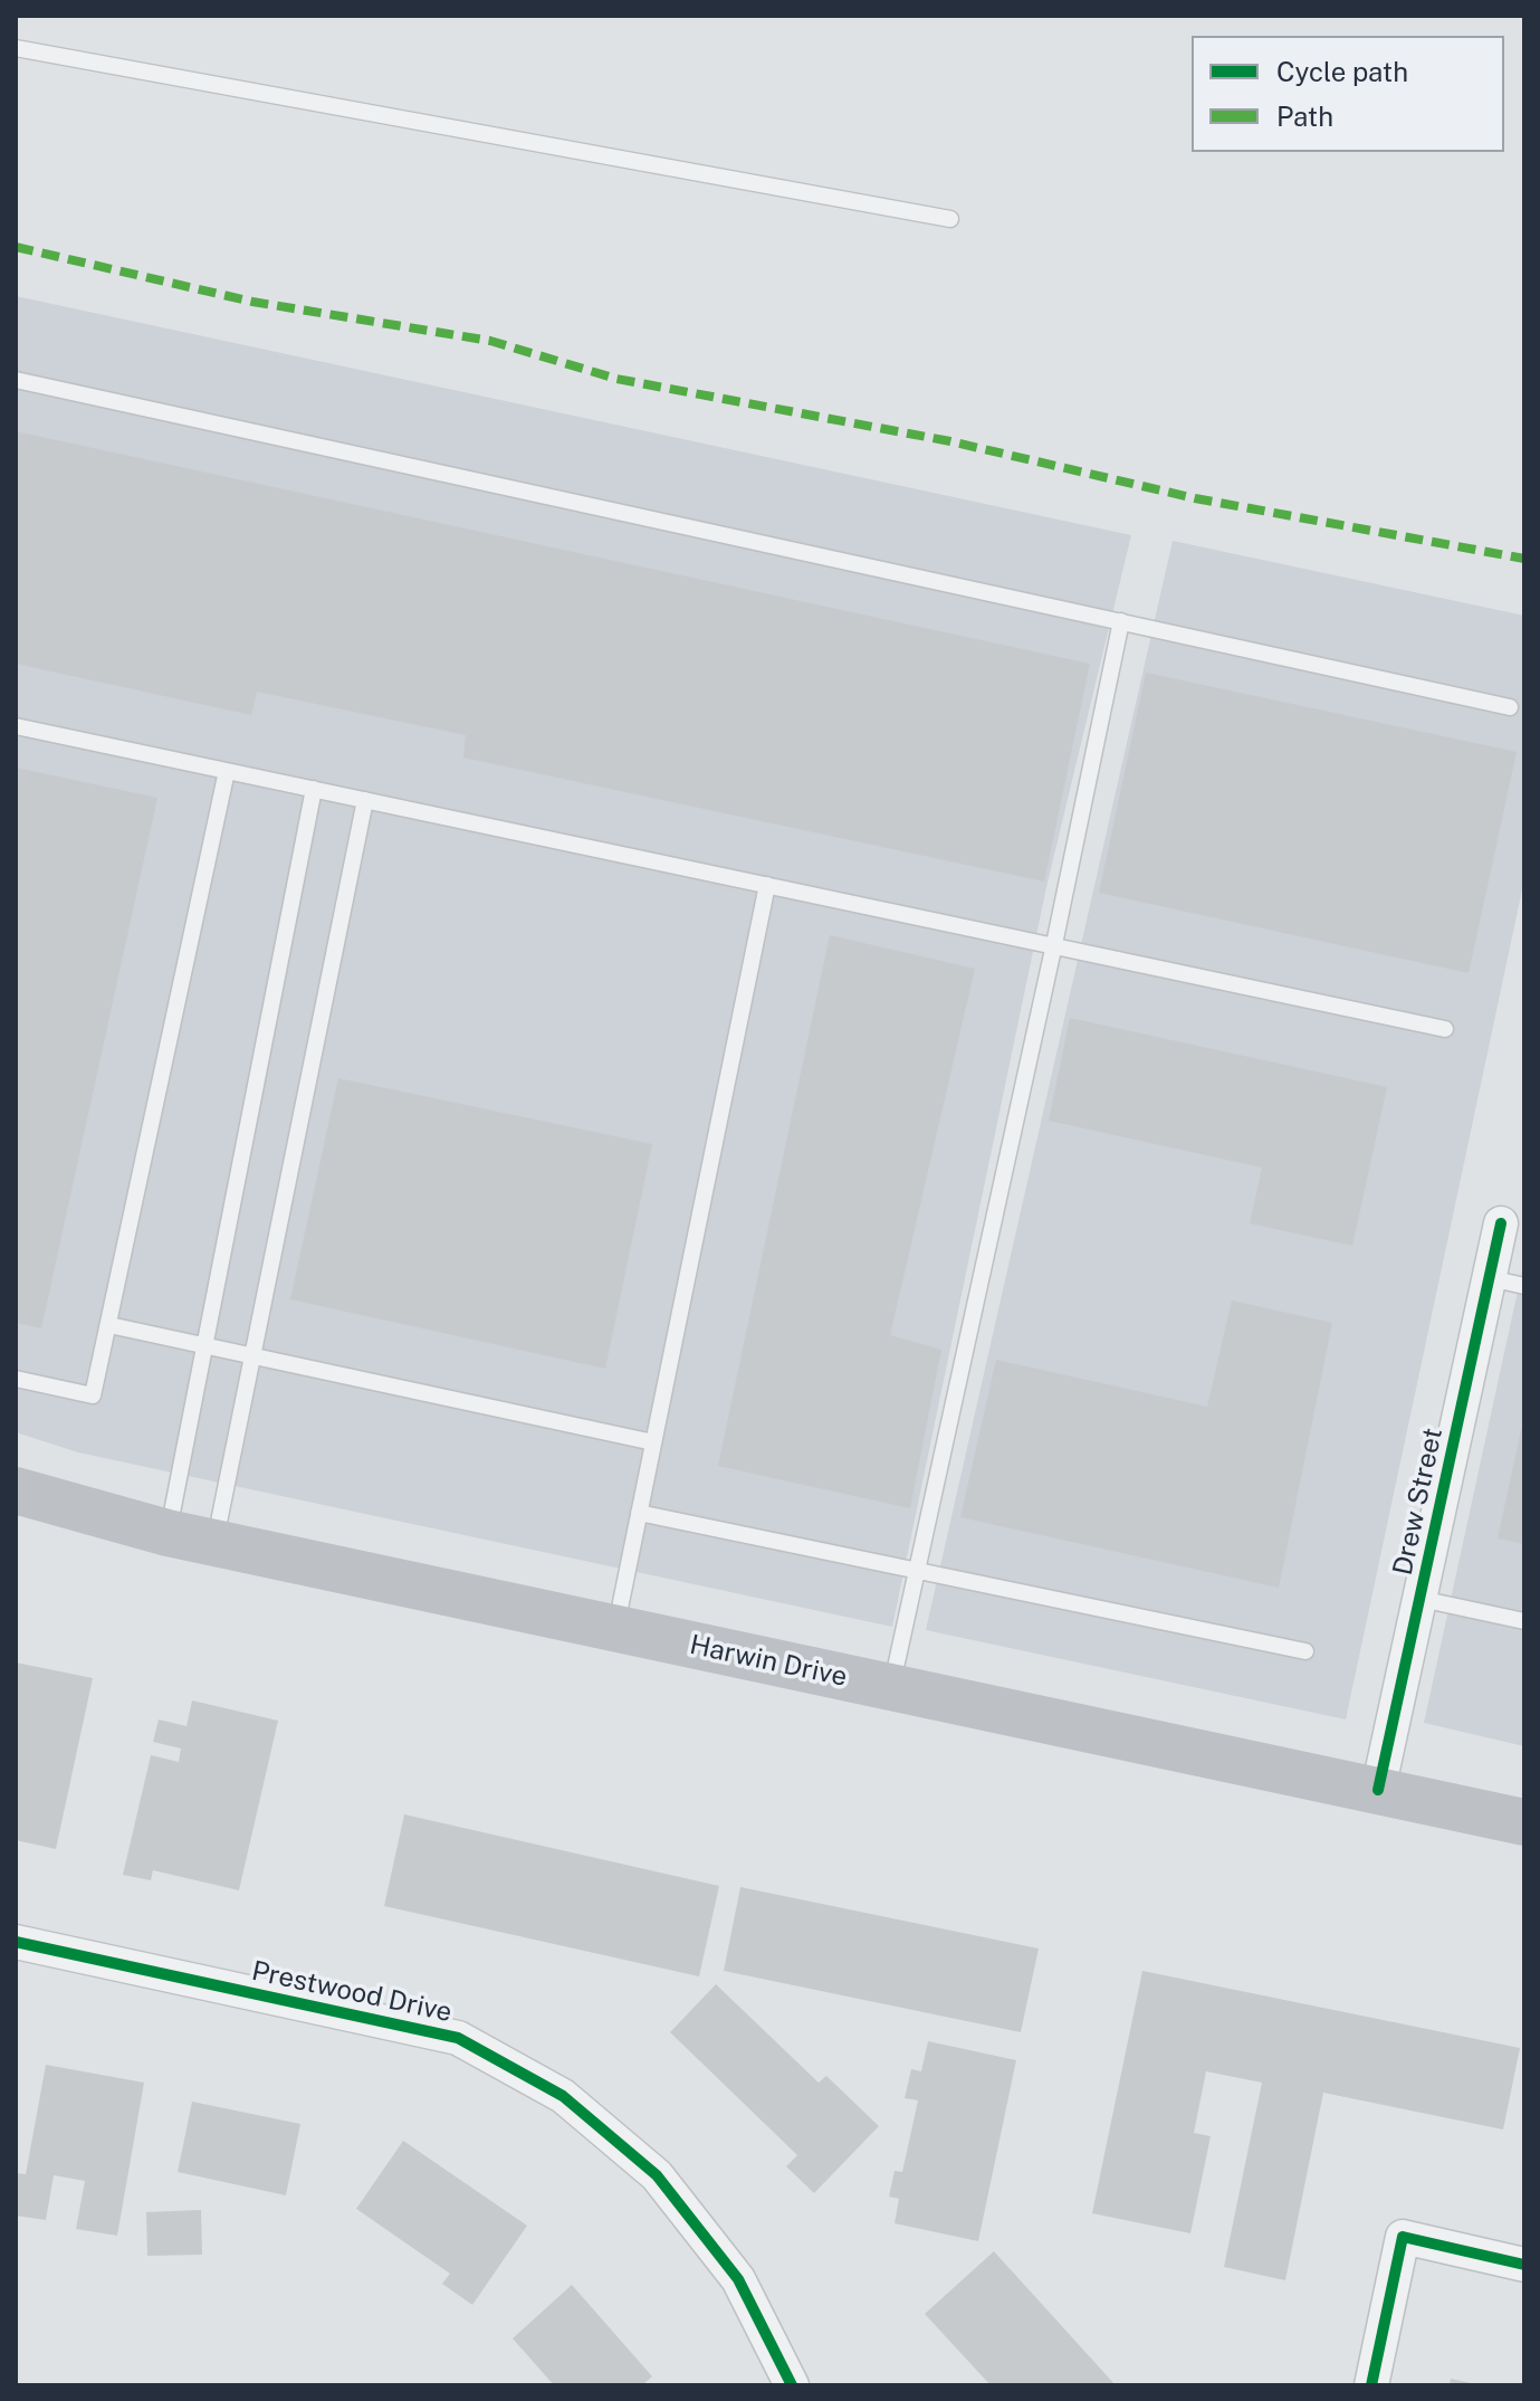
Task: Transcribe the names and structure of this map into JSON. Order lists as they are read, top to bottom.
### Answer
{
  "streets": {
    "main road": ["Harwin Drive"],
    "street": ["Drew Street", "Prestwood Drive"]
  },
  "crossings": [
    ["Drew Street", "Harwin Drive"]
  ],
  "legend": ["Cycle path", "Path"]
}
